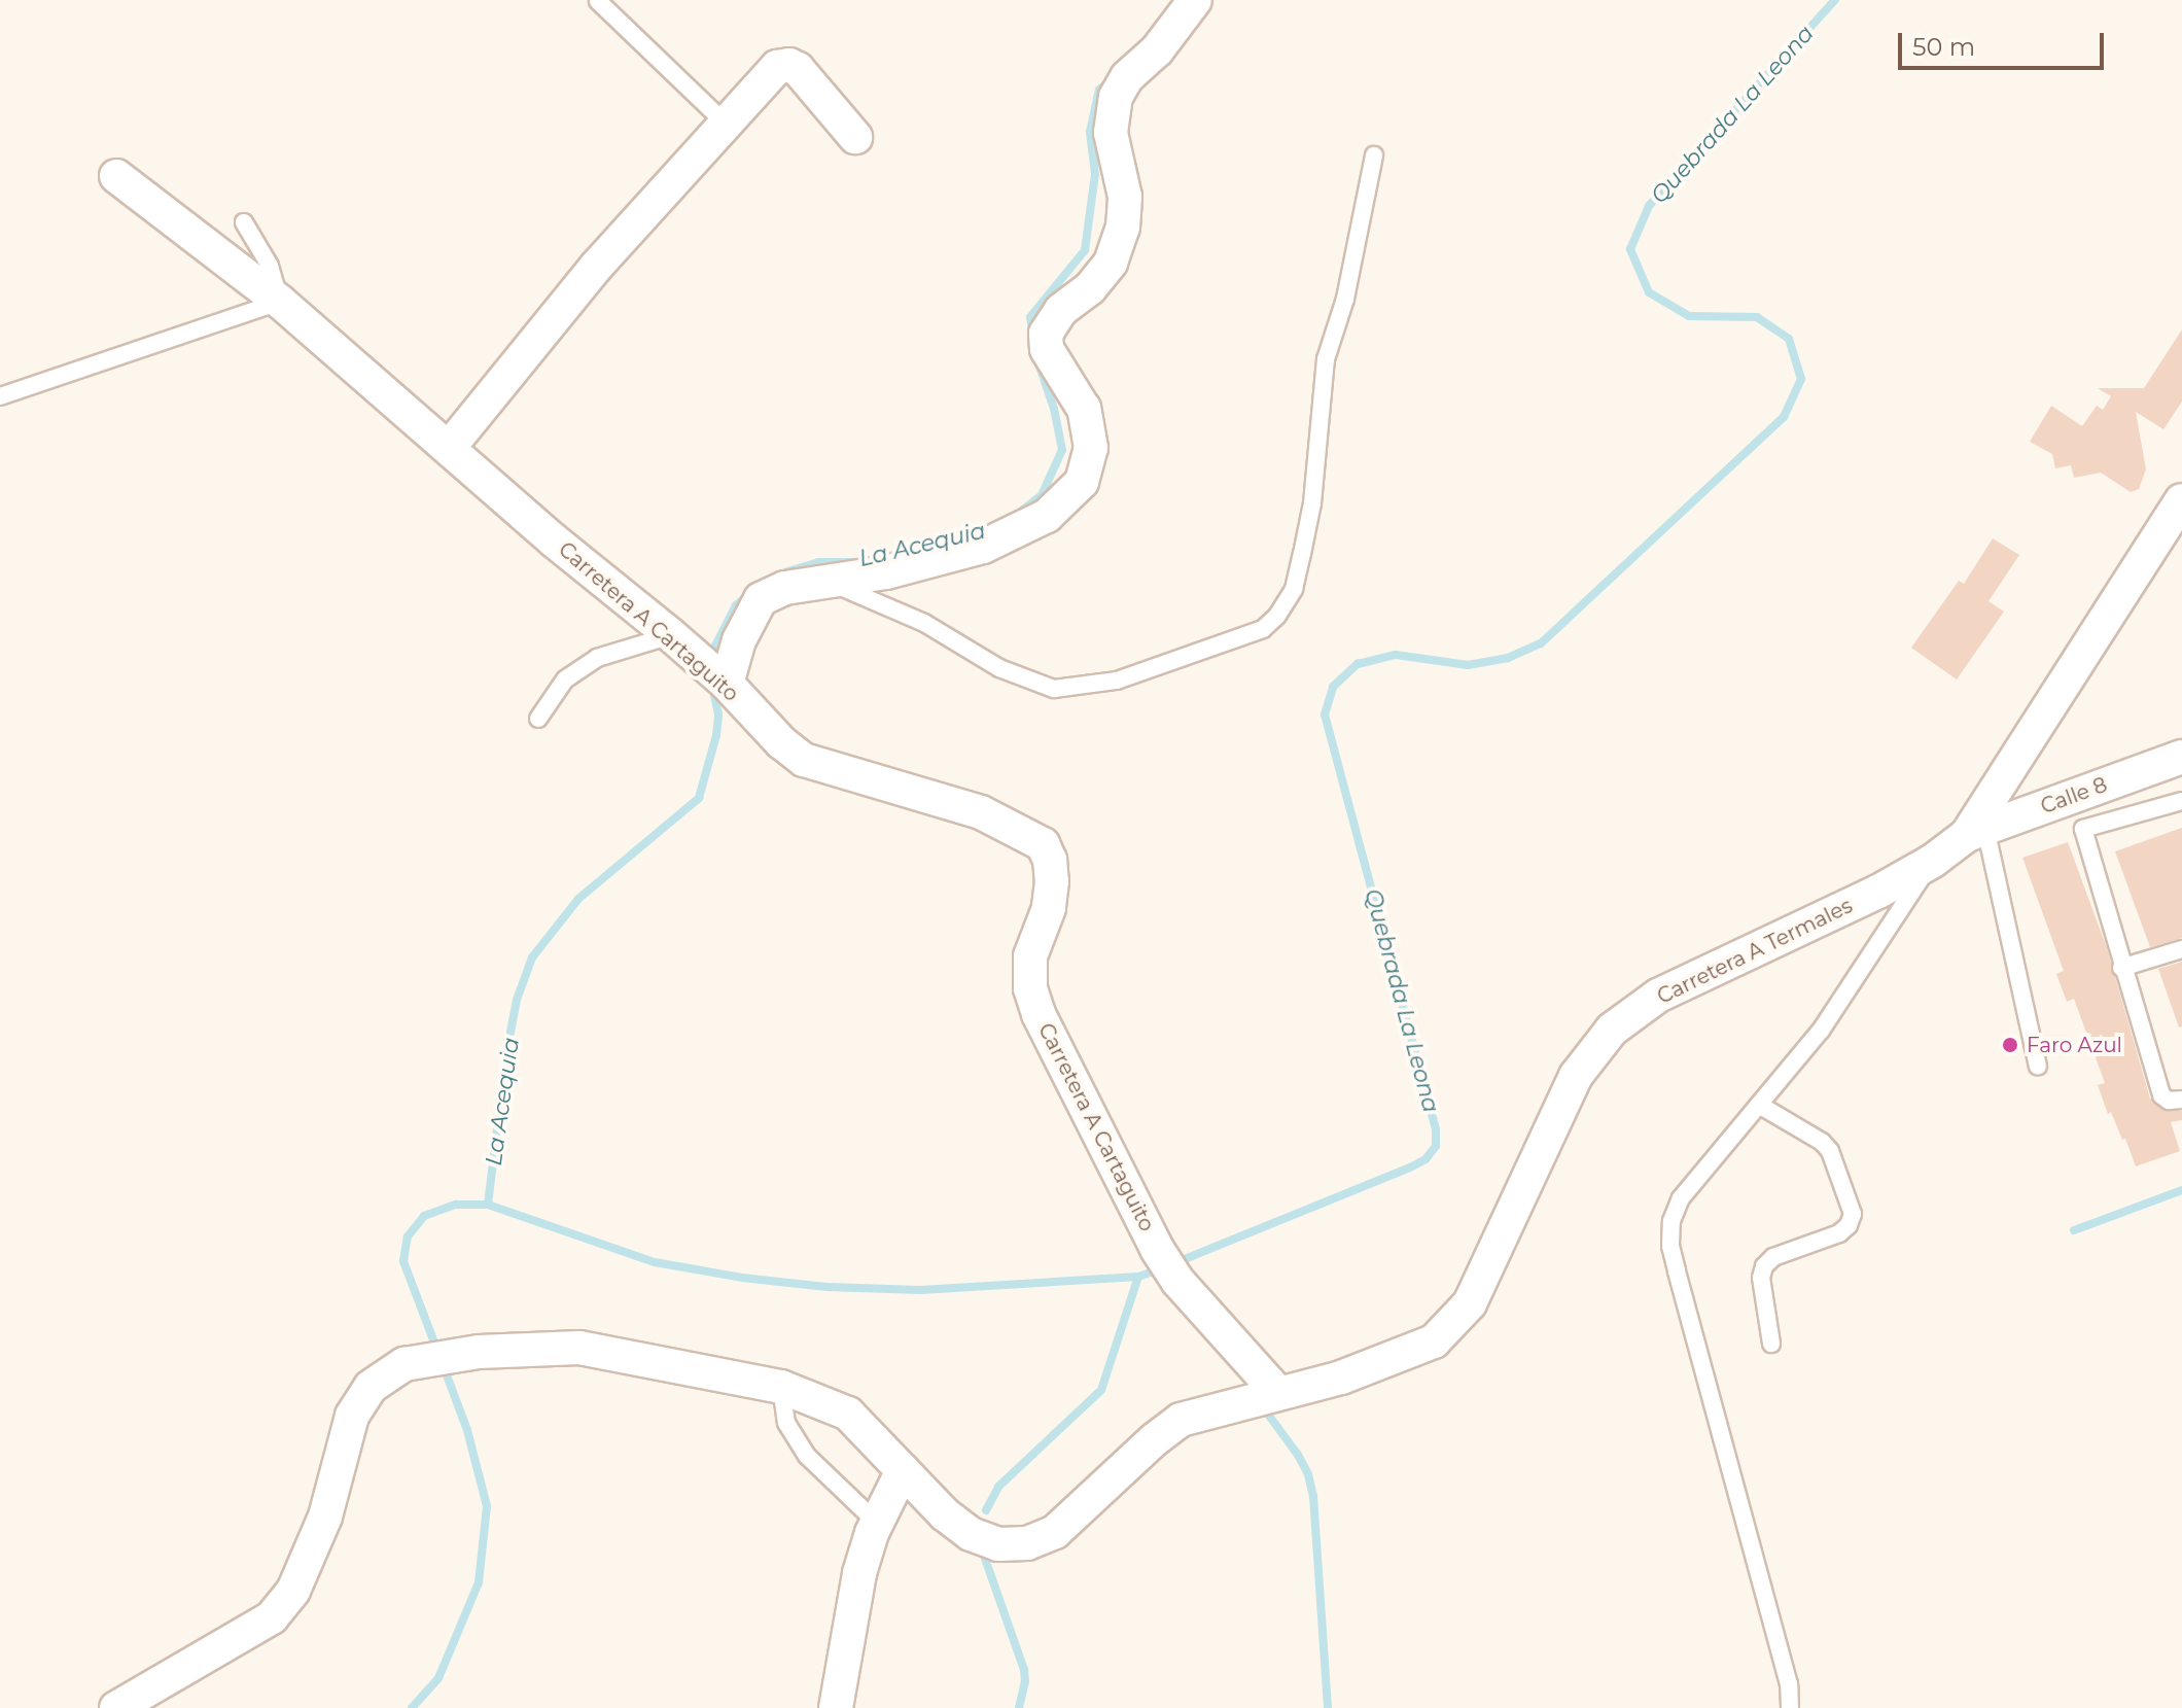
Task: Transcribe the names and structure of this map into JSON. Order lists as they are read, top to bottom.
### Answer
{
  "streets": {
    "street": ["Carretera A Cartaguito", "Calle 8", "Carretera A Termales"]
  },
  "crossings": [
    ["Carretera A Cartaguito", "Carretera A Termales"],
    ["Calle 8", "Carretera A Termales"]
  ],
  "water": ["Quebrada La Leona", "La Acequia"],
  "places": ["Faro Azul"],
  "scale_bar": "50 m"
}
